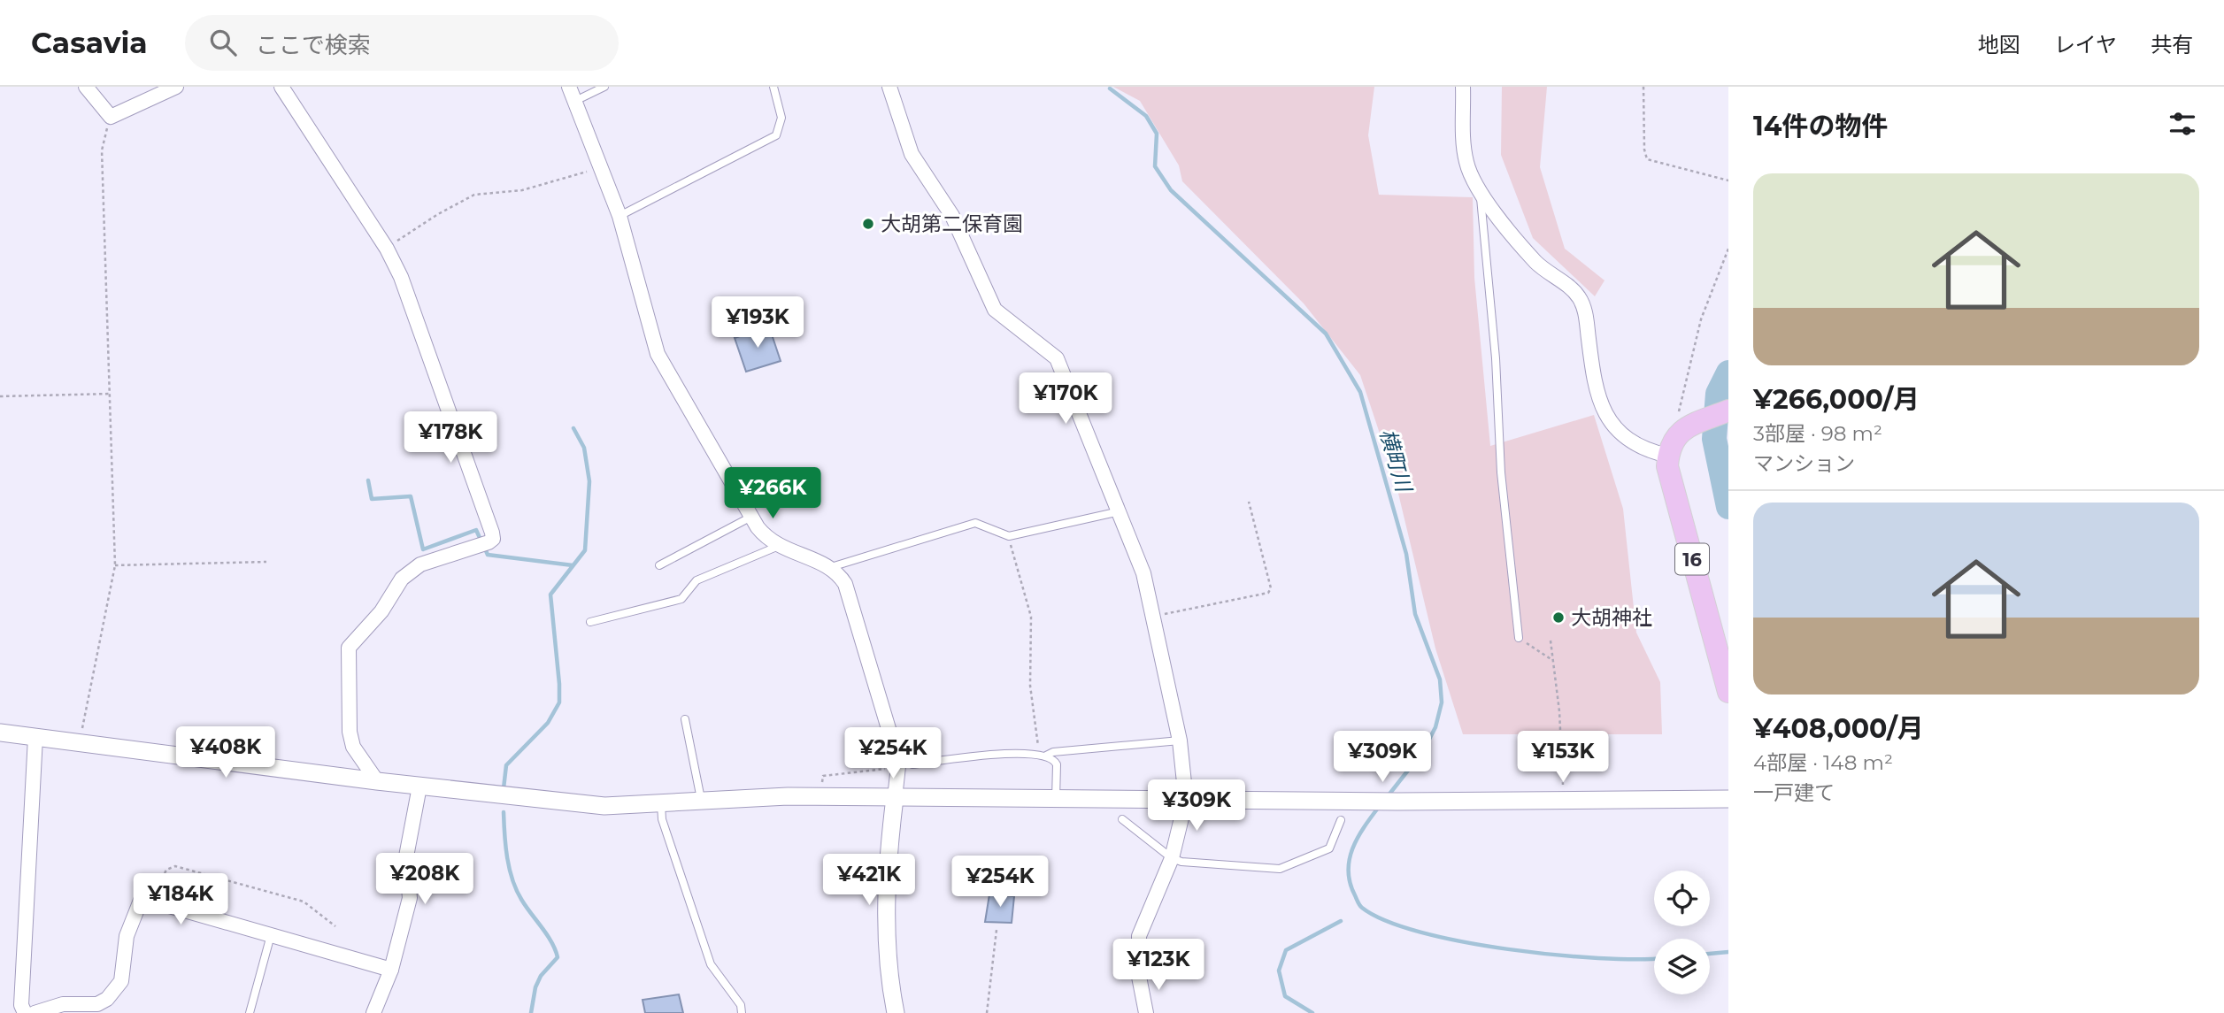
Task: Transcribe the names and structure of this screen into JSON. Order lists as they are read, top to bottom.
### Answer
{
  "streets": {
    "main road": ["16"]
  },
  "water": ["横町川"],
  "places": ["大胡第二保育園", "大胡神社"],
  "page": {
    "header": "Casavia",
    "search": "ここで検索",
    "nav": ["地図", "レイヤ", "共有"],
    "heading": "14件の物件",
    "list": [
      {
        "name": "¥266,000/月",
        "note": "3部屋 · 98 m² · マンション"
      },
      {
        "name": "¥408,000/月",
        "note": "4部屋 · 148 m² · 一戸建て"
      }
    ],
    "price": [
      "¥193K",
      "¥170K",
      "¥178K",
      "¥266K",
      "¥408K",
      "¥254K",
      "¥309K",
      "¥153K",
      "¥309K",
      "¥208K",
      "¥421K",
      "¥254K",
      "¥184K",
      "¥123K"
    ]
  }
}
